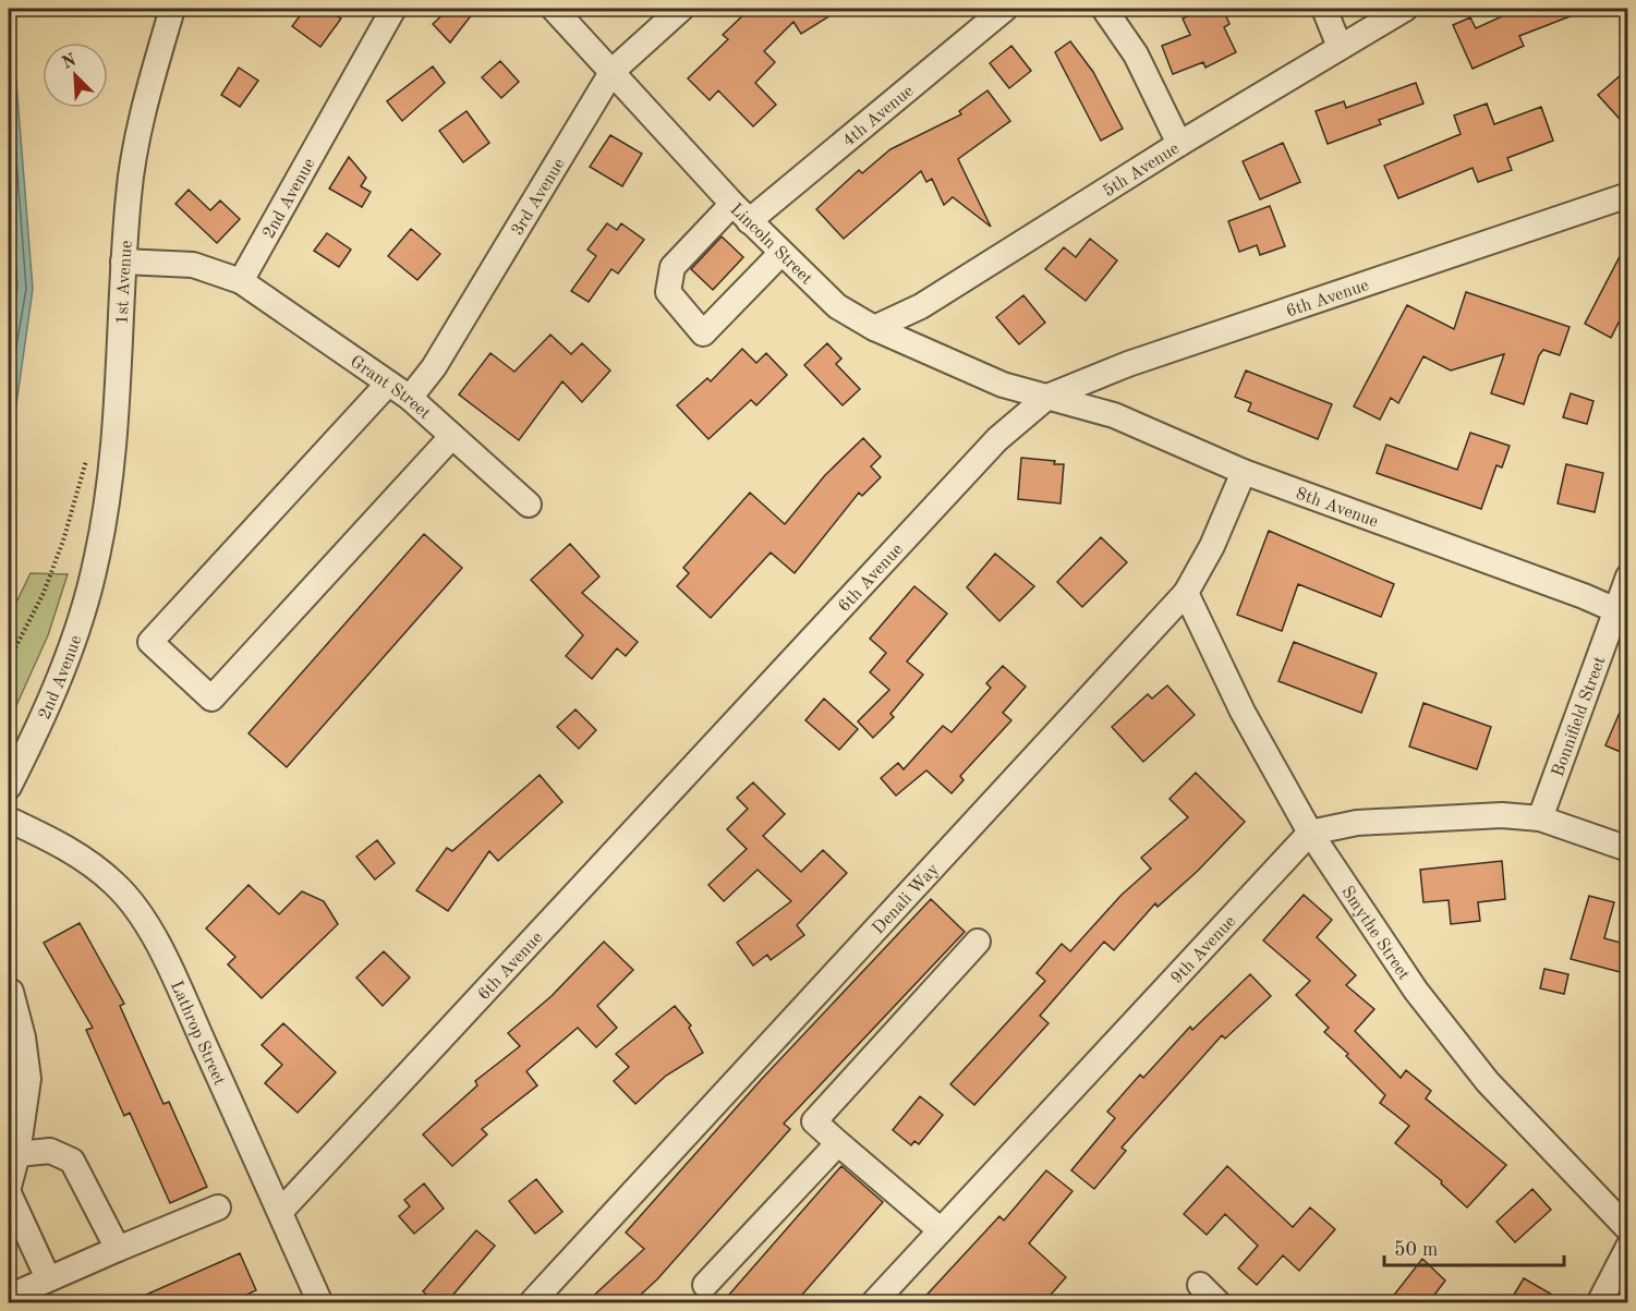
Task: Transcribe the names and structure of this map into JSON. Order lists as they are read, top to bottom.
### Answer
{
  "streets": {
    "street": [
      "4th Avenue",
      "5th Avenue",
      "3rd Avenue",
      "2nd Avenue",
      "Lincoln Street",
      "1st Avenue",
      "6th Avenue",
      "Grant Street",
      "8th Avenue",
      "Bonnifield Street",
      "Denali Way",
      "Smythe Street",
      "9th Avenue",
      "Lathrop Street"
    ]
  },
  "crossings": [
    ["4th Avenue", "Lincoln Street"],
    ["5th Avenue", "Lincoln Street"],
    ["3rd Avenue", "Lincoln Street"],
    ["3rd Avenue", "Grant Street"],
    ["2nd Avenue", "1st Avenue"],
    ["2nd Avenue", "Grant Street"],
    ["Lincoln Street", "6th Avenue"],
    ["Lincoln Street", "8th Avenue"],
    ["6th Avenue", "8th Avenue"],
    ["6th Avenue", "Lathrop Street"],
    ["8th Avenue", "Bonnifield Street"],
    ["8th Avenue", "Denali Way"],
    ["Denali Way", "Smythe Street"],
    ["Smythe Street", "9th Avenue"]
  ],
  "scale_bar": "50 m",
  "north": "top left"
}
